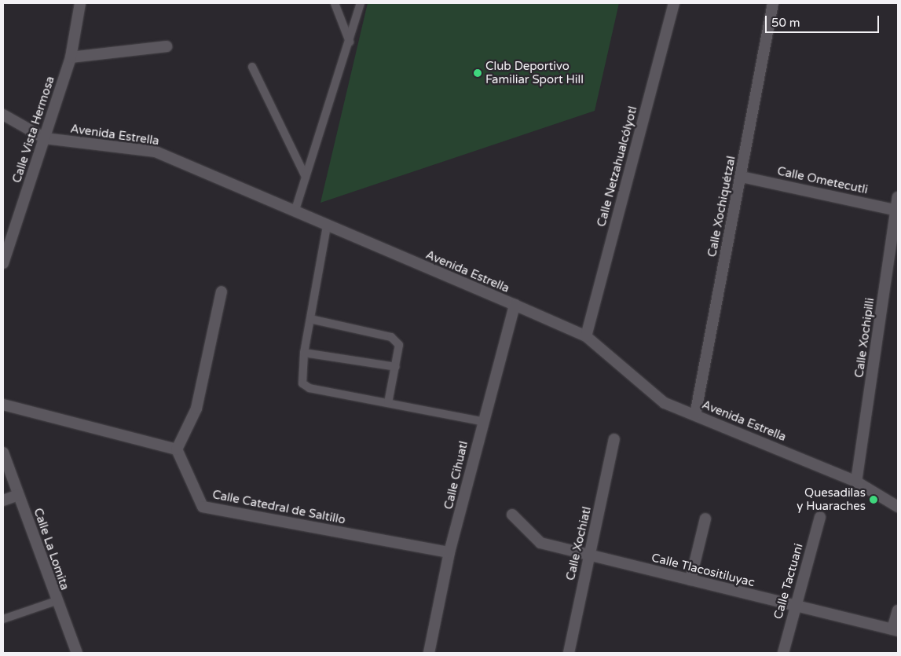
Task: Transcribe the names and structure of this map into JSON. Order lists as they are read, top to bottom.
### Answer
{
  "streets": {
    "street": [
      "Calle Vista Hermosa",
      "Avenida Estrella",
      "Calle Netzahualcólyotl",
      "Calle Ometecutli",
      "Calle Xochiquétzal",
      "Calle Xochipilli",
      "Calle Cihuatl",
      "Calle Catedral de Saltillo",
      "Calle Xochiatl",
      "Calle La Lomita",
      "Calle Tlacositiluyac",
      "Calle Tactuani"
    ]
  },
  "crossings": [
    ["Calle Vista Hermosa", "Avenida Estrella"],
    ["Avenida Estrella", "Calle Netzahualcólyotl"],
    ["Avenida Estrella", "Calle Xochiquétzal"],
    ["Avenida Estrella", "Calle Xochipilli"],
    ["Avenida Estrella", "Calle Cihuatl"],
    ["Calle Ometecutli", "Calle Xochiquétzal"],
    ["Calle Ometecutli", "Calle Xochipilli"],
    ["Calle Cihuatl", "Calle Catedral de Saltillo"],
    ["Calle Xochiatl", "Calle Tlacositiluyac"],
    ["Calle Tlacositiluyac", "Calle Tactuani"]
  ],
  "places": ["Club Deportivo Familiar Sport Hill", "Quesadilas y Huaraches"],
  "scale_bar": "50 m"
}
